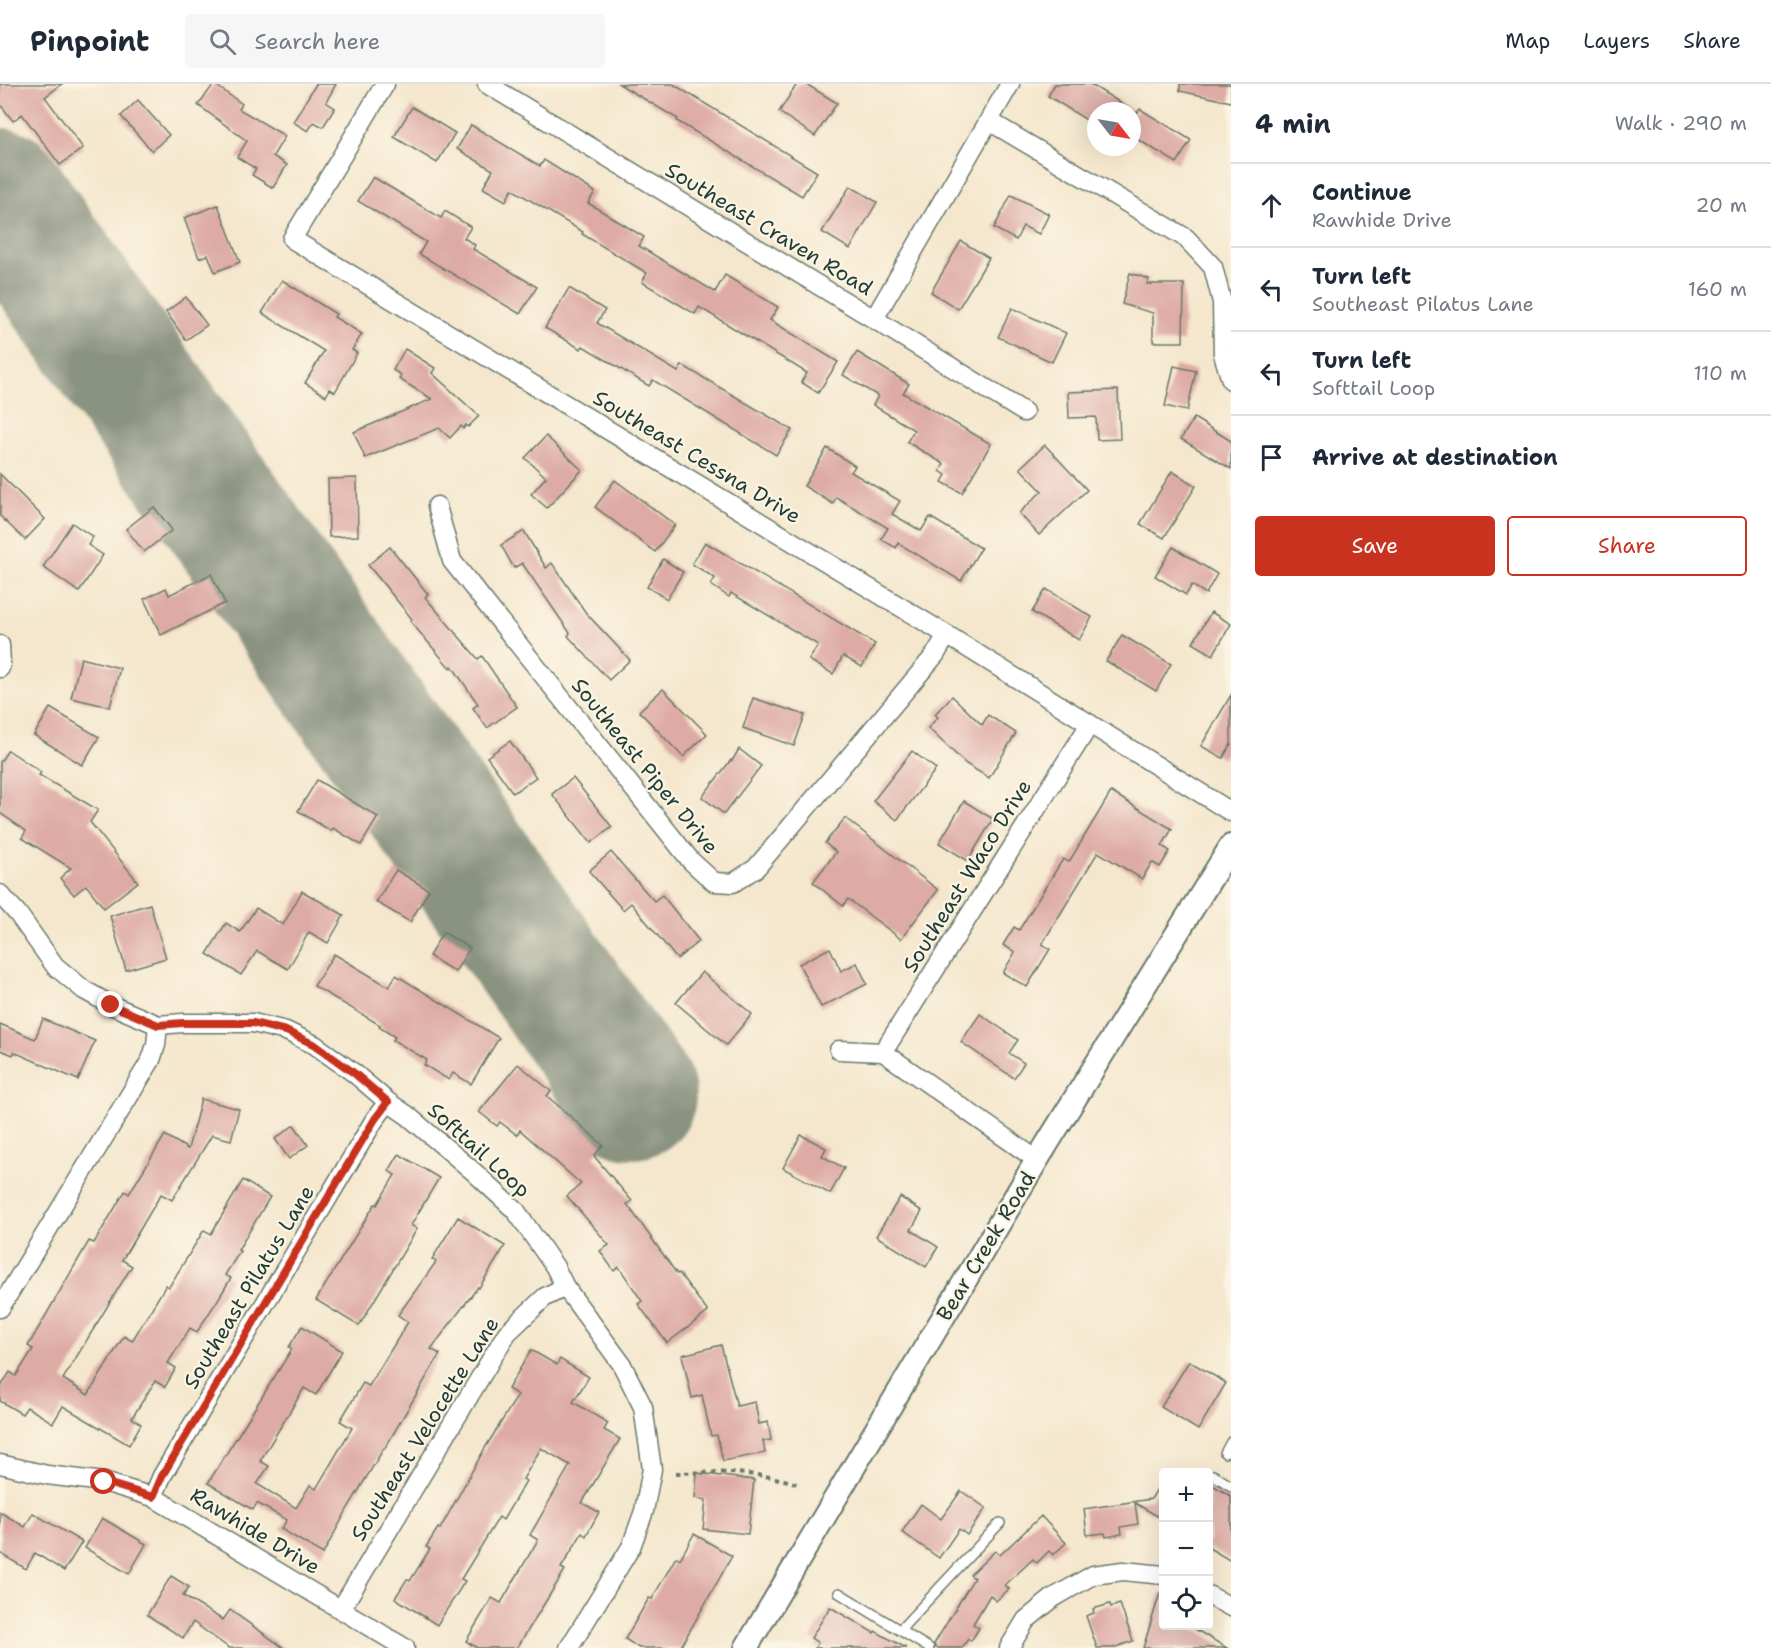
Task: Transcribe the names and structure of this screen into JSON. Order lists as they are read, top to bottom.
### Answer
{
  "streets": {
    "street": [
      "Southeast Craven Road",
      "Southeast Cessna Drive",
      "Southeast Piper Drive",
      "Southeast Waco Drive",
      "Softtail Loop",
      "Bear Creek Road",
      "Southeast Pilatus Lane",
      "Southeast Velocette Lane",
      "Rawhide Drive"
    ]
  },
  "crossings": [
    ["Southeast Cessna Drive", "Southeast Piper Drive"],
    ["Southeast Cessna Drive", "Southeast Waco Drive"],
    ["Softtail Loop", "Southeast Pilatus Lane"],
    ["Softtail Loop", "Southeast Velocette Lane"],
    ["Southeast Pilatus Lane", "Rawhide Drive"],
    ["Southeast Velocette Lane", "Rawhide Drive"]
  ],
  "north": "bottom right",
  "page": {
    "header": "Pinpoint",
    "search": "Search here",
    "nav": ["Map", "Layers", "Share"],
    "heading": ["4 min", "Walk · 290 m"],
    "list": [
      ["Continue", "Rawhide Drive", "20 m"],
      ["Turn left", "Southeast Pilatus Lane", "160 m"],
      ["Turn left", "Softtail Loop", "110 m"],
      "Arrive at destination"
    ],
    "buttons": ["Save", "Share"],
    "map_buttons": ["+", "−"]
  }
}
